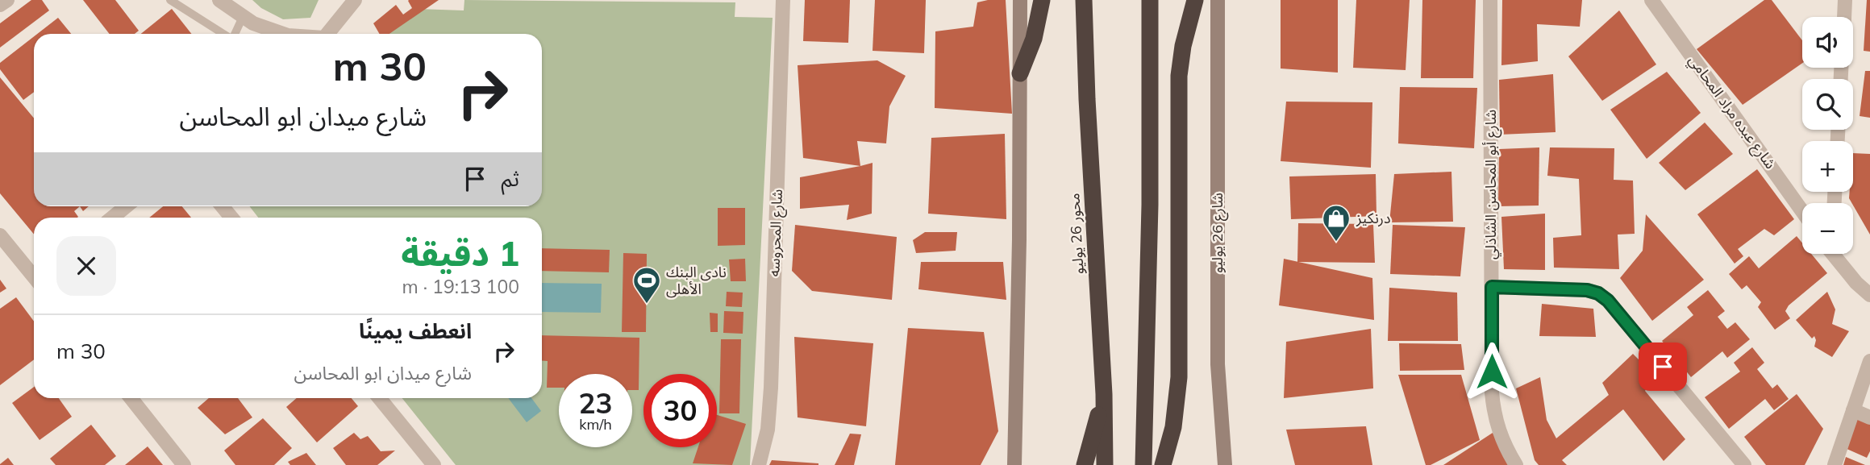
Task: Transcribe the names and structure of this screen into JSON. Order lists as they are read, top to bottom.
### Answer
{
  "streets": {
    "highway": ["محور 26 يوليو"],
    "main road": ["شارع 26 يوليو"],
    "street": ["شارع عبده مراد المحامي", "شارع أبو المحاسن الشاذلي", "شارع المحروسه"]
  },
  "places": {
    "shop": ["درنكيز"],
    "sports": ["نادى البنك الأهلى"]
  },
  "page": {
    "map_buttons": ["+", "−"],
    "turn": ["30 m", "شارع ميدان ابو المحاسن"],
    "then": "ثم",
    "heading": ["1 دقيقة", "100 m · 19:13"],
    "list": [
      {
        "name": "انعطف يمينًا",
        "note": "شارع ميدان ابو المحاسن",
        "value": "30 m"
      }
    ],
    "speed": "23 km/h",
    "limit": "30"
  }
}
